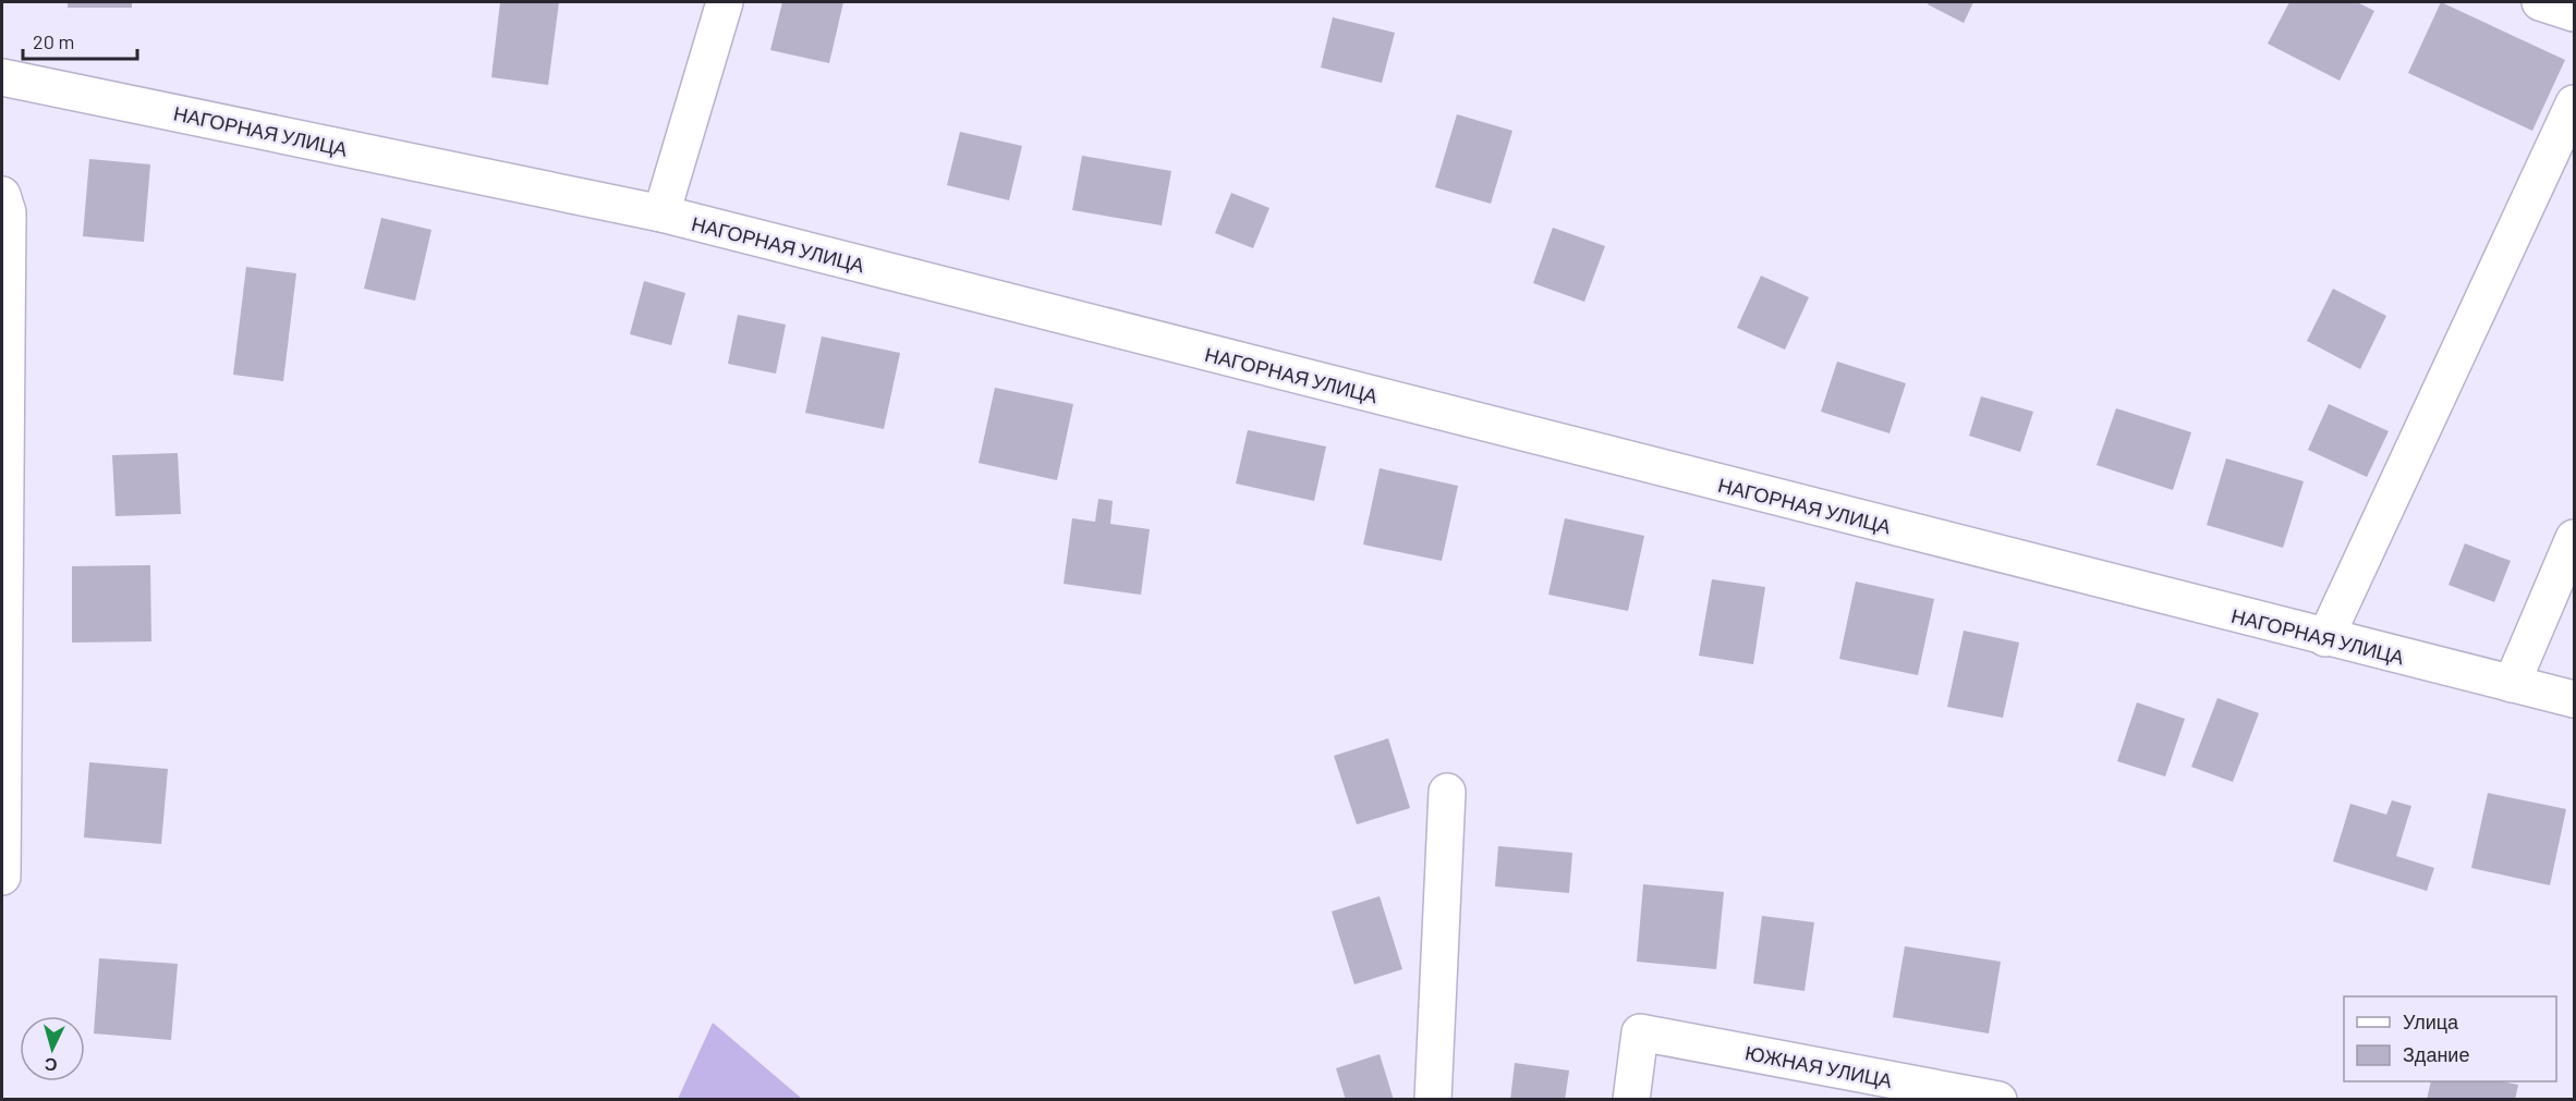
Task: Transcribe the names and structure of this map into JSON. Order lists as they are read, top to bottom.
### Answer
{
  "streets": {
    "street": ["НАГОРНАЯ УЛИЦА", "ЮЖНАЯ УЛИЦА"]
  },
  "legend": ["Улица", "Здание"],
  "scale_bar": "20 m",
  "north": "bottom"
}
